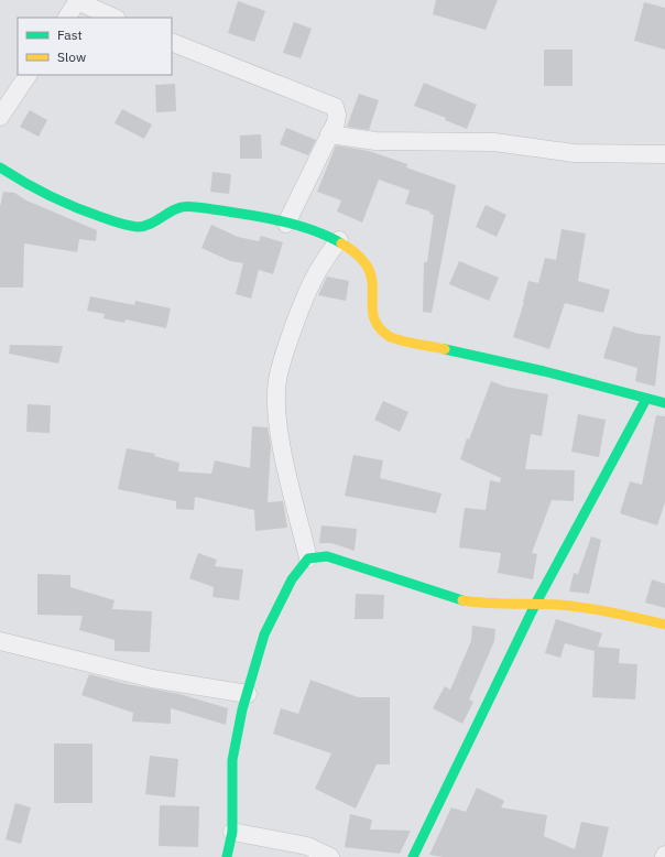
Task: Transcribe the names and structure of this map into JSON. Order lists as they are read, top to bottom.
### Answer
{
  "legend": ["Fast", "Slow"]
}
